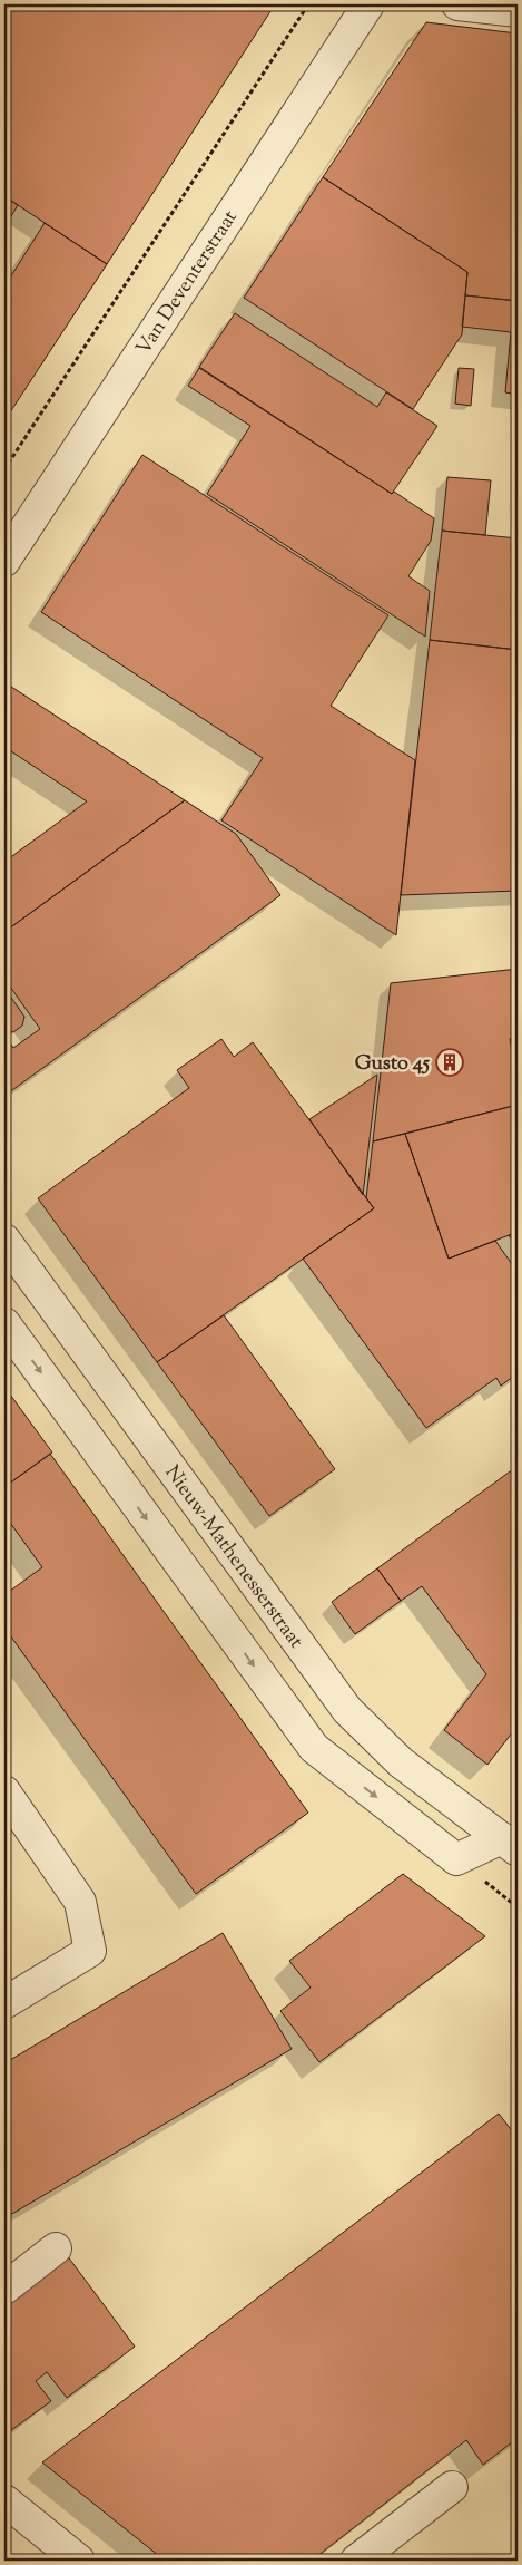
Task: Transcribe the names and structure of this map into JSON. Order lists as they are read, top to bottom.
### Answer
{
  "streets": {
    "street": ["Van Deventerstraat", "Nieuw-Mathenesserstraat"]
  },
  "places": {
    "building": ["Gusto 45"]
  }
}
